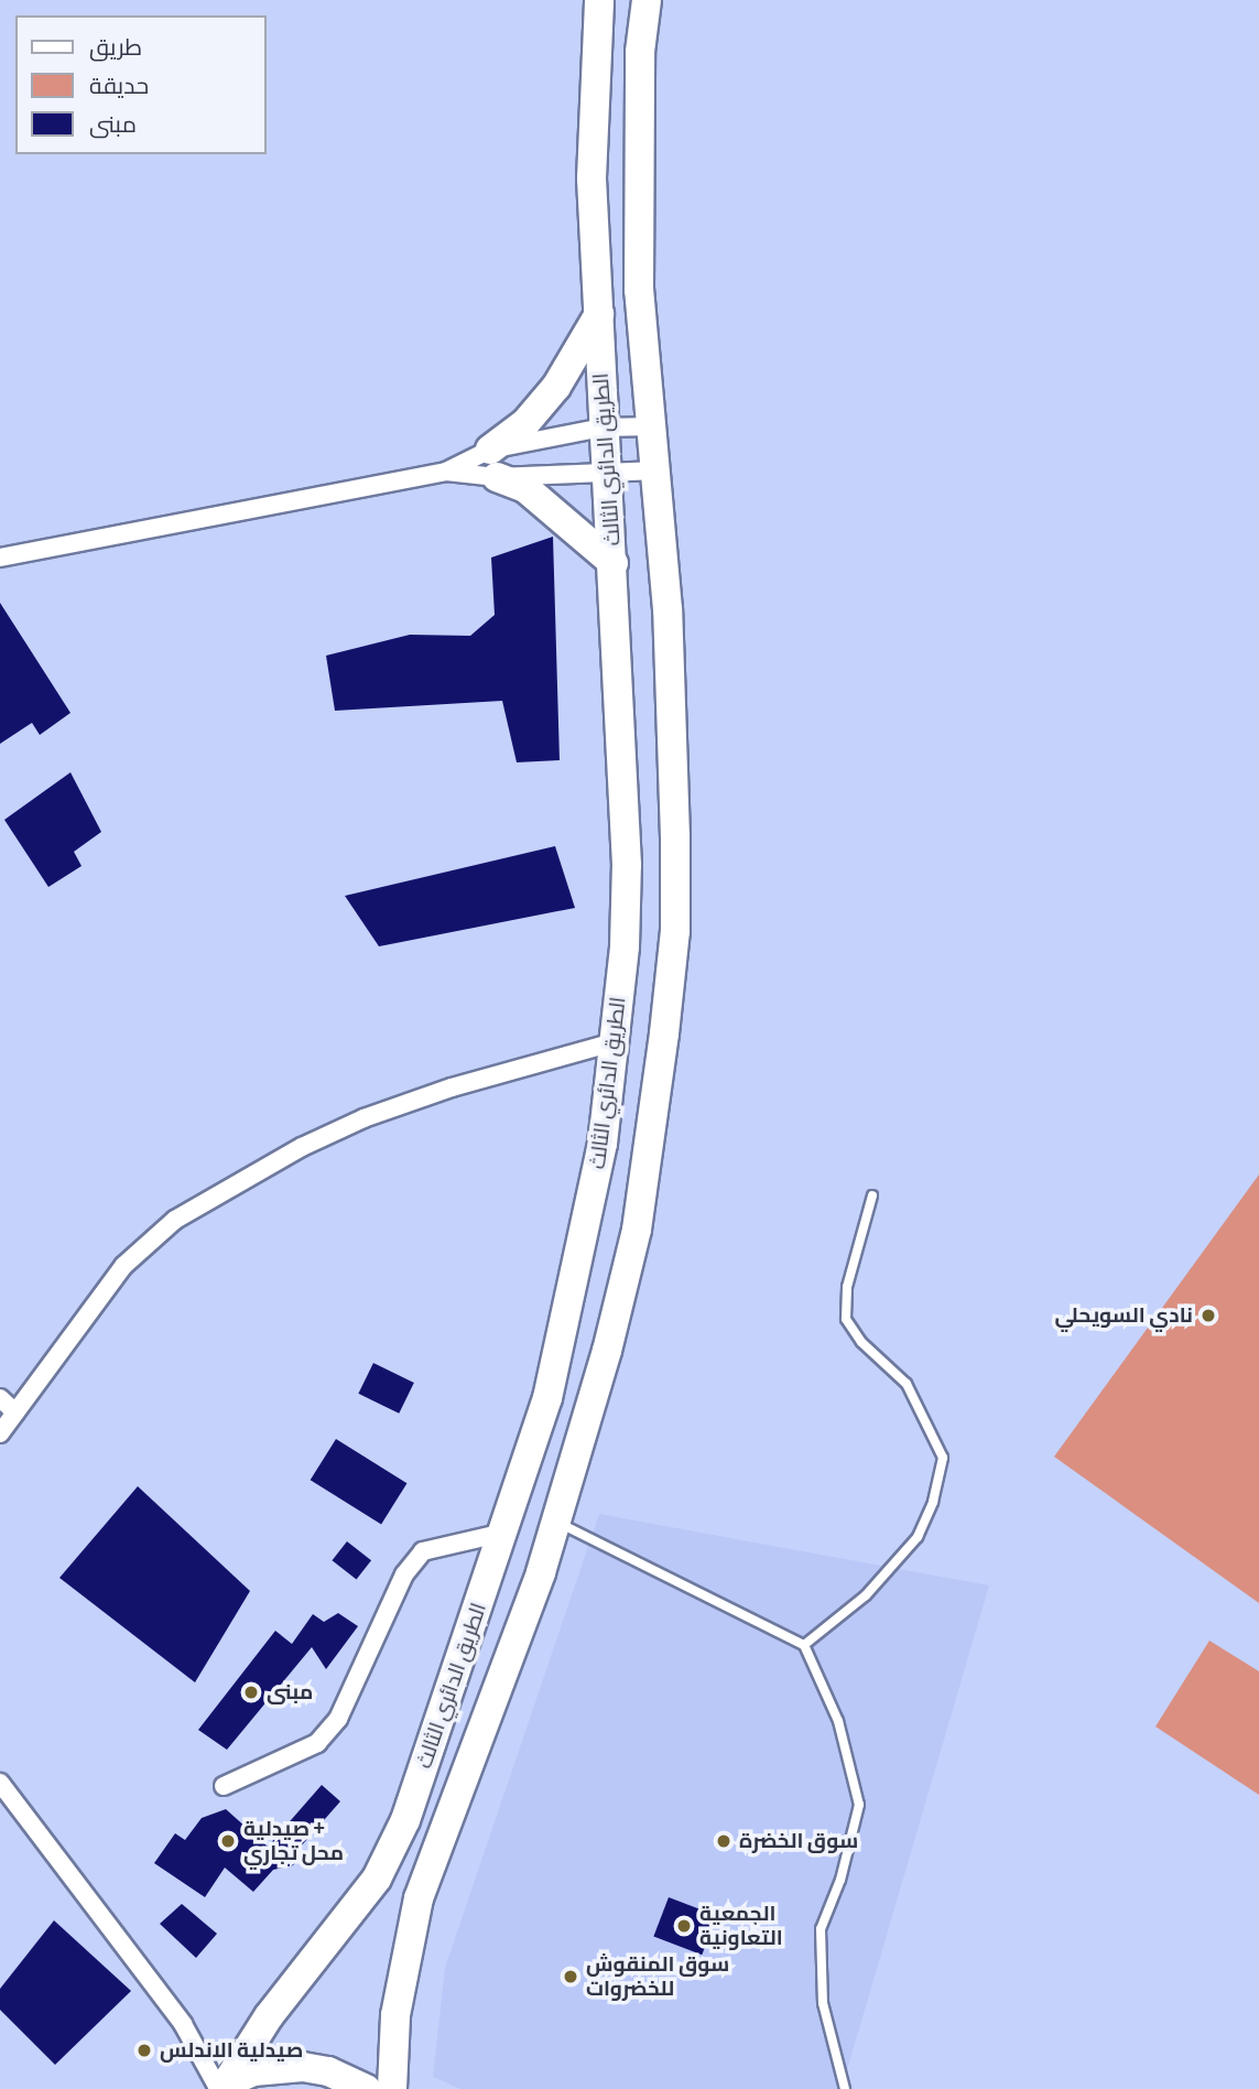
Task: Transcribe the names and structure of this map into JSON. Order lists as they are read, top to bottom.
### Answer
{
  "streets": {
    "main road": ["الطريق الدائري الثالث"]
  },
  "places": [
    "نادي السويحلي",
    "مبنى",
    "صيدلية + محل تجاري",
    "سوق الخضرة",
    "الجمعية التعاونية",
    "سوق المنقوش للخضروات",
    "صيدلية الاندلس"
  ],
  "legend": ["طريق", "حديقة", "مبنى"]
}
